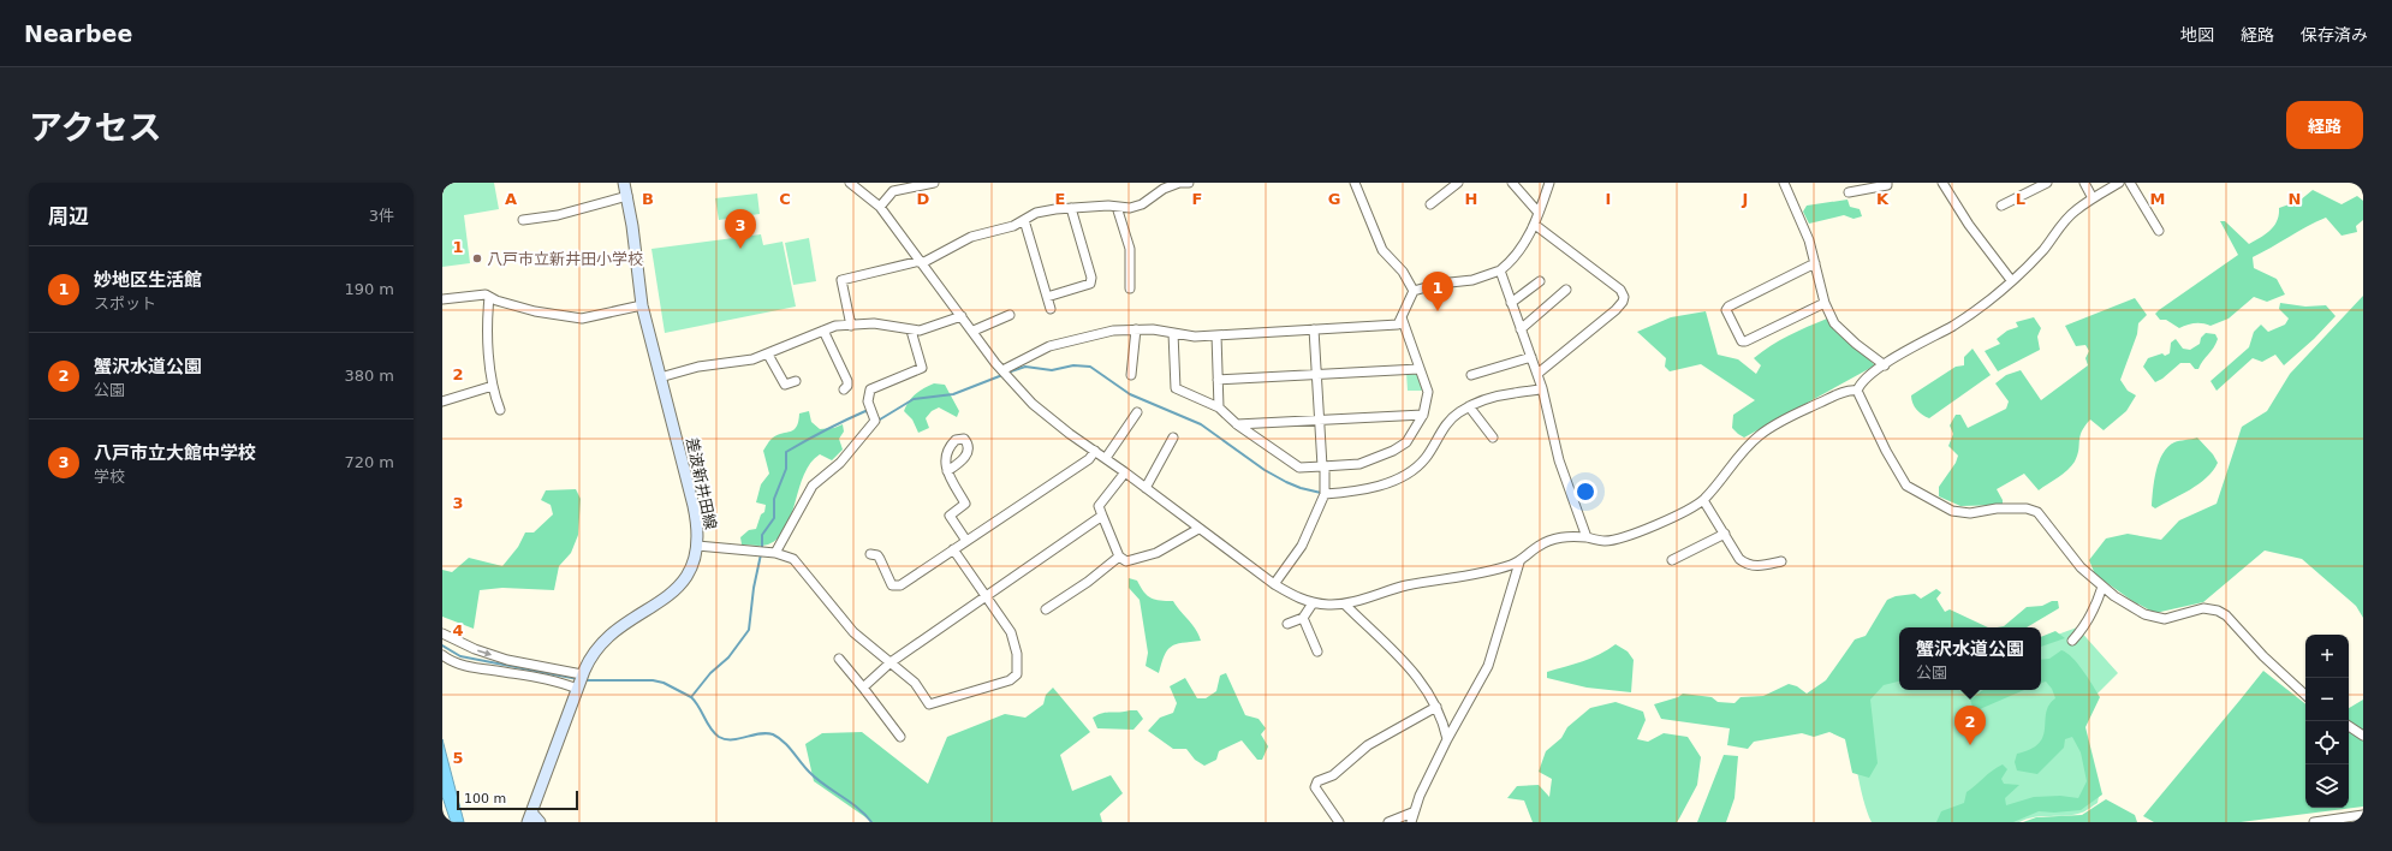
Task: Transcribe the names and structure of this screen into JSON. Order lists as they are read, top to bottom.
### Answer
{
  "streets": {
    "main road": ["差波新井田線"]
  },
  "places": ["八戸市立新井田小学校"],
  "scale_bar": "100 m",
  "page": {
    "header": "Nearbee",
    "nav": ["地図", "経路", "保存済み"],
    "title": "アクセス",
    "buttons": "経路",
    "heading": ["周辺", "3件"],
    "pins": ["3", "1", "2"],
    "list": [
      {
        "mark": "1",
        "name": "妙地区生活館",
        "note": "スポット",
        "value": "190 m"
      },
      {
        "mark": "2",
        "name": "蟹沢水道公園",
        "note": "公園",
        "value": "380 m"
      },
      {
        "mark": "3",
        "name": "八戸市立大館中学校",
        "note": "学校",
        "value": "720 m"
      }
    ],
    "popup": ["蟹沢水道公園", "公園"],
    "map_buttons": ["+", "−"],
    "scale": "100 m"
  },
  "grid": {
    "columns": [
      "A",
      "B",
      "C",
      "D",
      "E",
      "F",
      "G",
      "H",
      "I",
      "J",
      "K",
      "L",
      "M",
      "N"
    ],
    "rows": [
      "1",
      "2",
      "3",
      "4",
      "5"
    ]
  }
}
